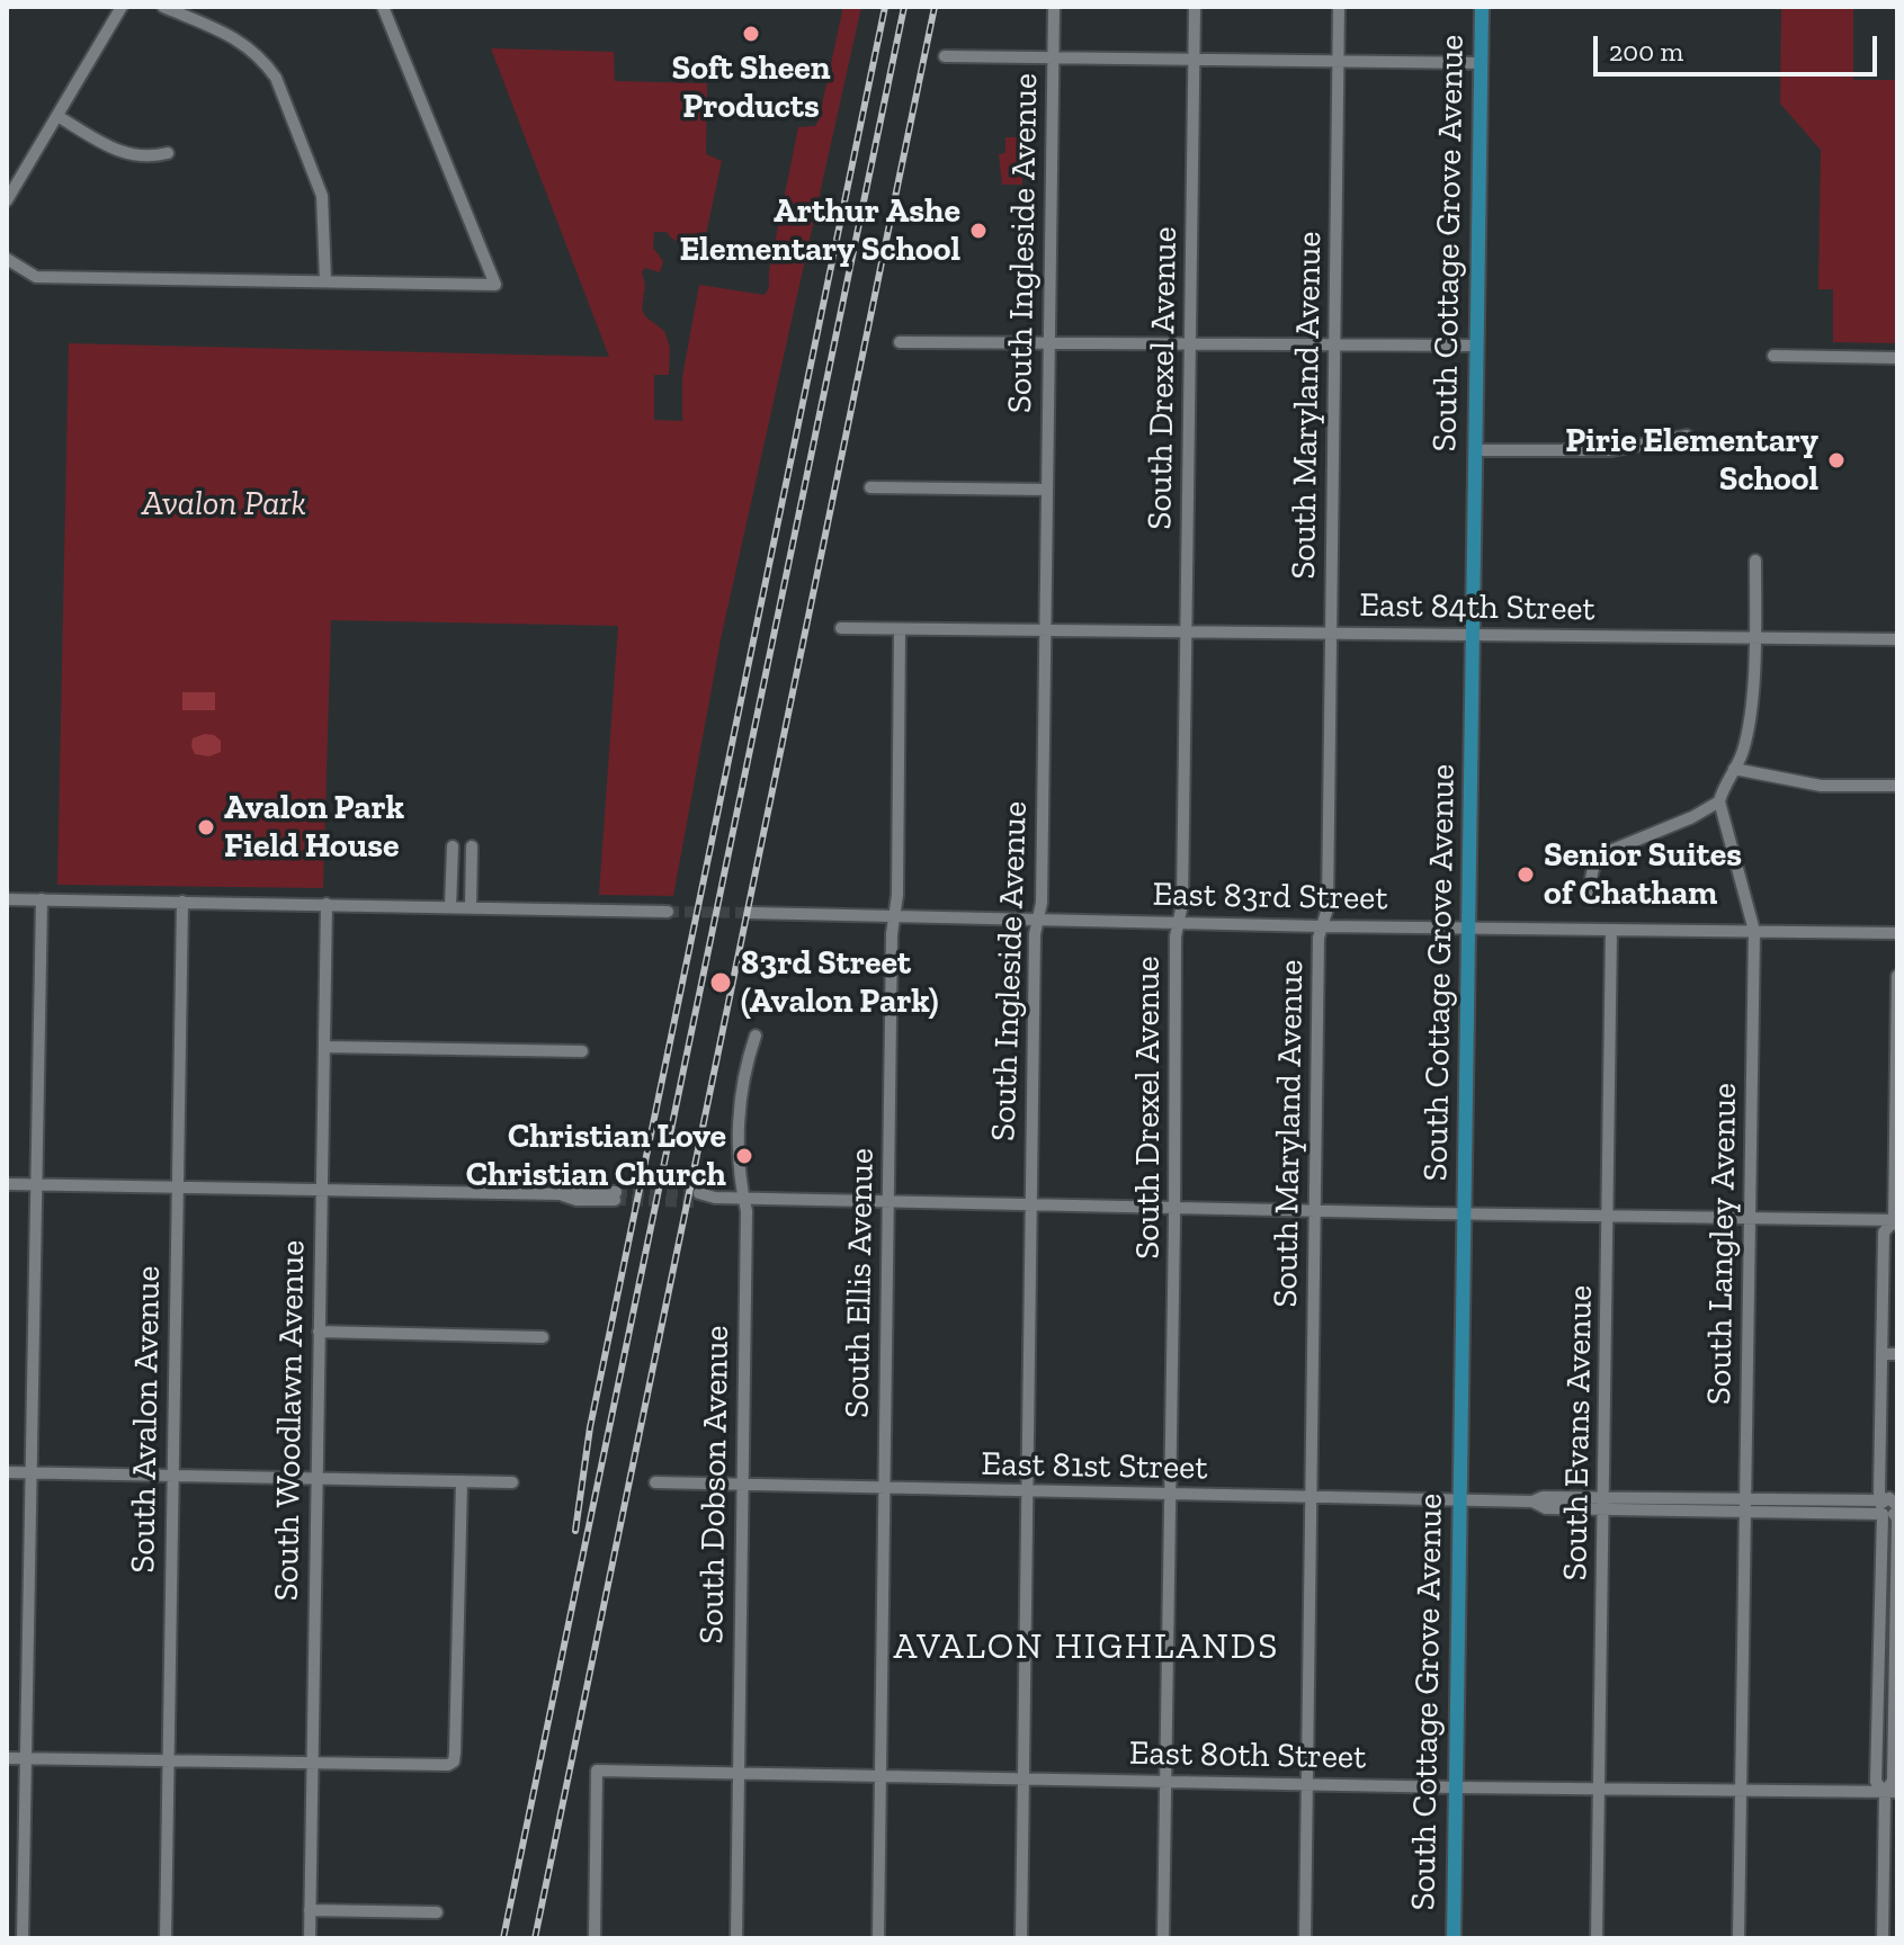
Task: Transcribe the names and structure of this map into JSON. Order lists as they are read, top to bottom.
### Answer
{
  "streets": {
    "main road": ["South Cottage Grove Avenue"],
    "street": [
      "South Ingleside Avenue",
      "South Drexel Avenue",
      "South Maryland Avenue",
      "East 84th Street",
      "East 83rd Street",
      "South Langley Avenue",
      "South Ellis Avenue",
      "South Avalon Avenue",
      "South Woodlawn Avenue",
      "South Evans Avenue",
      "East 81st Street",
      "South Dobson Avenue",
      "East 80th Street"
    ]
  },
  "crossings": [
    ["South Ingleside Avenue", "East 84th Street"],
    ["South Ingleside Avenue", "East 83rd Street"],
    ["South Ingleside Avenue", "East 81st Street"],
    ["South Ingleside Avenue", "East 80th Street"],
    ["South Cottage Grove Avenue", "East 84th Street"],
    ["South Cottage Grove Avenue", "East 83rd Street"],
    ["South Cottage Grove Avenue", "East 81st Street"],
    ["South Cottage Grove Avenue", "East 80th Street"],
    ["South Drexel Avenue", "East 84th Street"],
    ["South Drexel Avenue", "East 83rd Street"],
    ["South Drexel Avenue", "East 81st Street"],
    ["South Drexel Avenue", "East 80th Street"],
    ["South Maryland Avenue", "East 84th Street"],
    ["South Maryland Avenue", "East 83rd Street"],
    ["South Maryland Avenue", "East 81st Street"],
    ["South Maryland Avenue", "East 80th Street"],
    ["East 84th Street", "South Ellis Avenue"],
    ["East 83rd Street", "South Langley Avenue"],
    ["East 83rd Street", "South Ellis Avenue"],
    ["East 83rd Street", "South Evans Avenue"],
    ["South Langley Avenue", "East 81st Street"],
    ["South Langley Avenue", "East 80th Street"],
    ["South Ellis Avenue", "East 81st Street"],
    ["South Ellis Avenue", "East 80th Street"],
    ["South Evans Avenue", "East 81st Street"],
    ["South Evans Avenue", "East 80th Street"],
    ["East 81st Street", "South Dobson Avenue"],
    ["South Dobson Avenue", "East 80th Street"]
  ],
  "districts": ["AVALON HIGHLANDS"],
  "parks": ["Avalon Park"],
  "places": [
    "Soft Sheen Products",
    "Arthur Ashe Elementary School",
    "Pirie Elementary School",
    "Avalon Park Field House",
    "Senior Suites of Chatham",
    "83rd Street (Avalon Park)",
    "Christian Love Christian Church"
  ],
  "scale_bar": "200 m"
}
